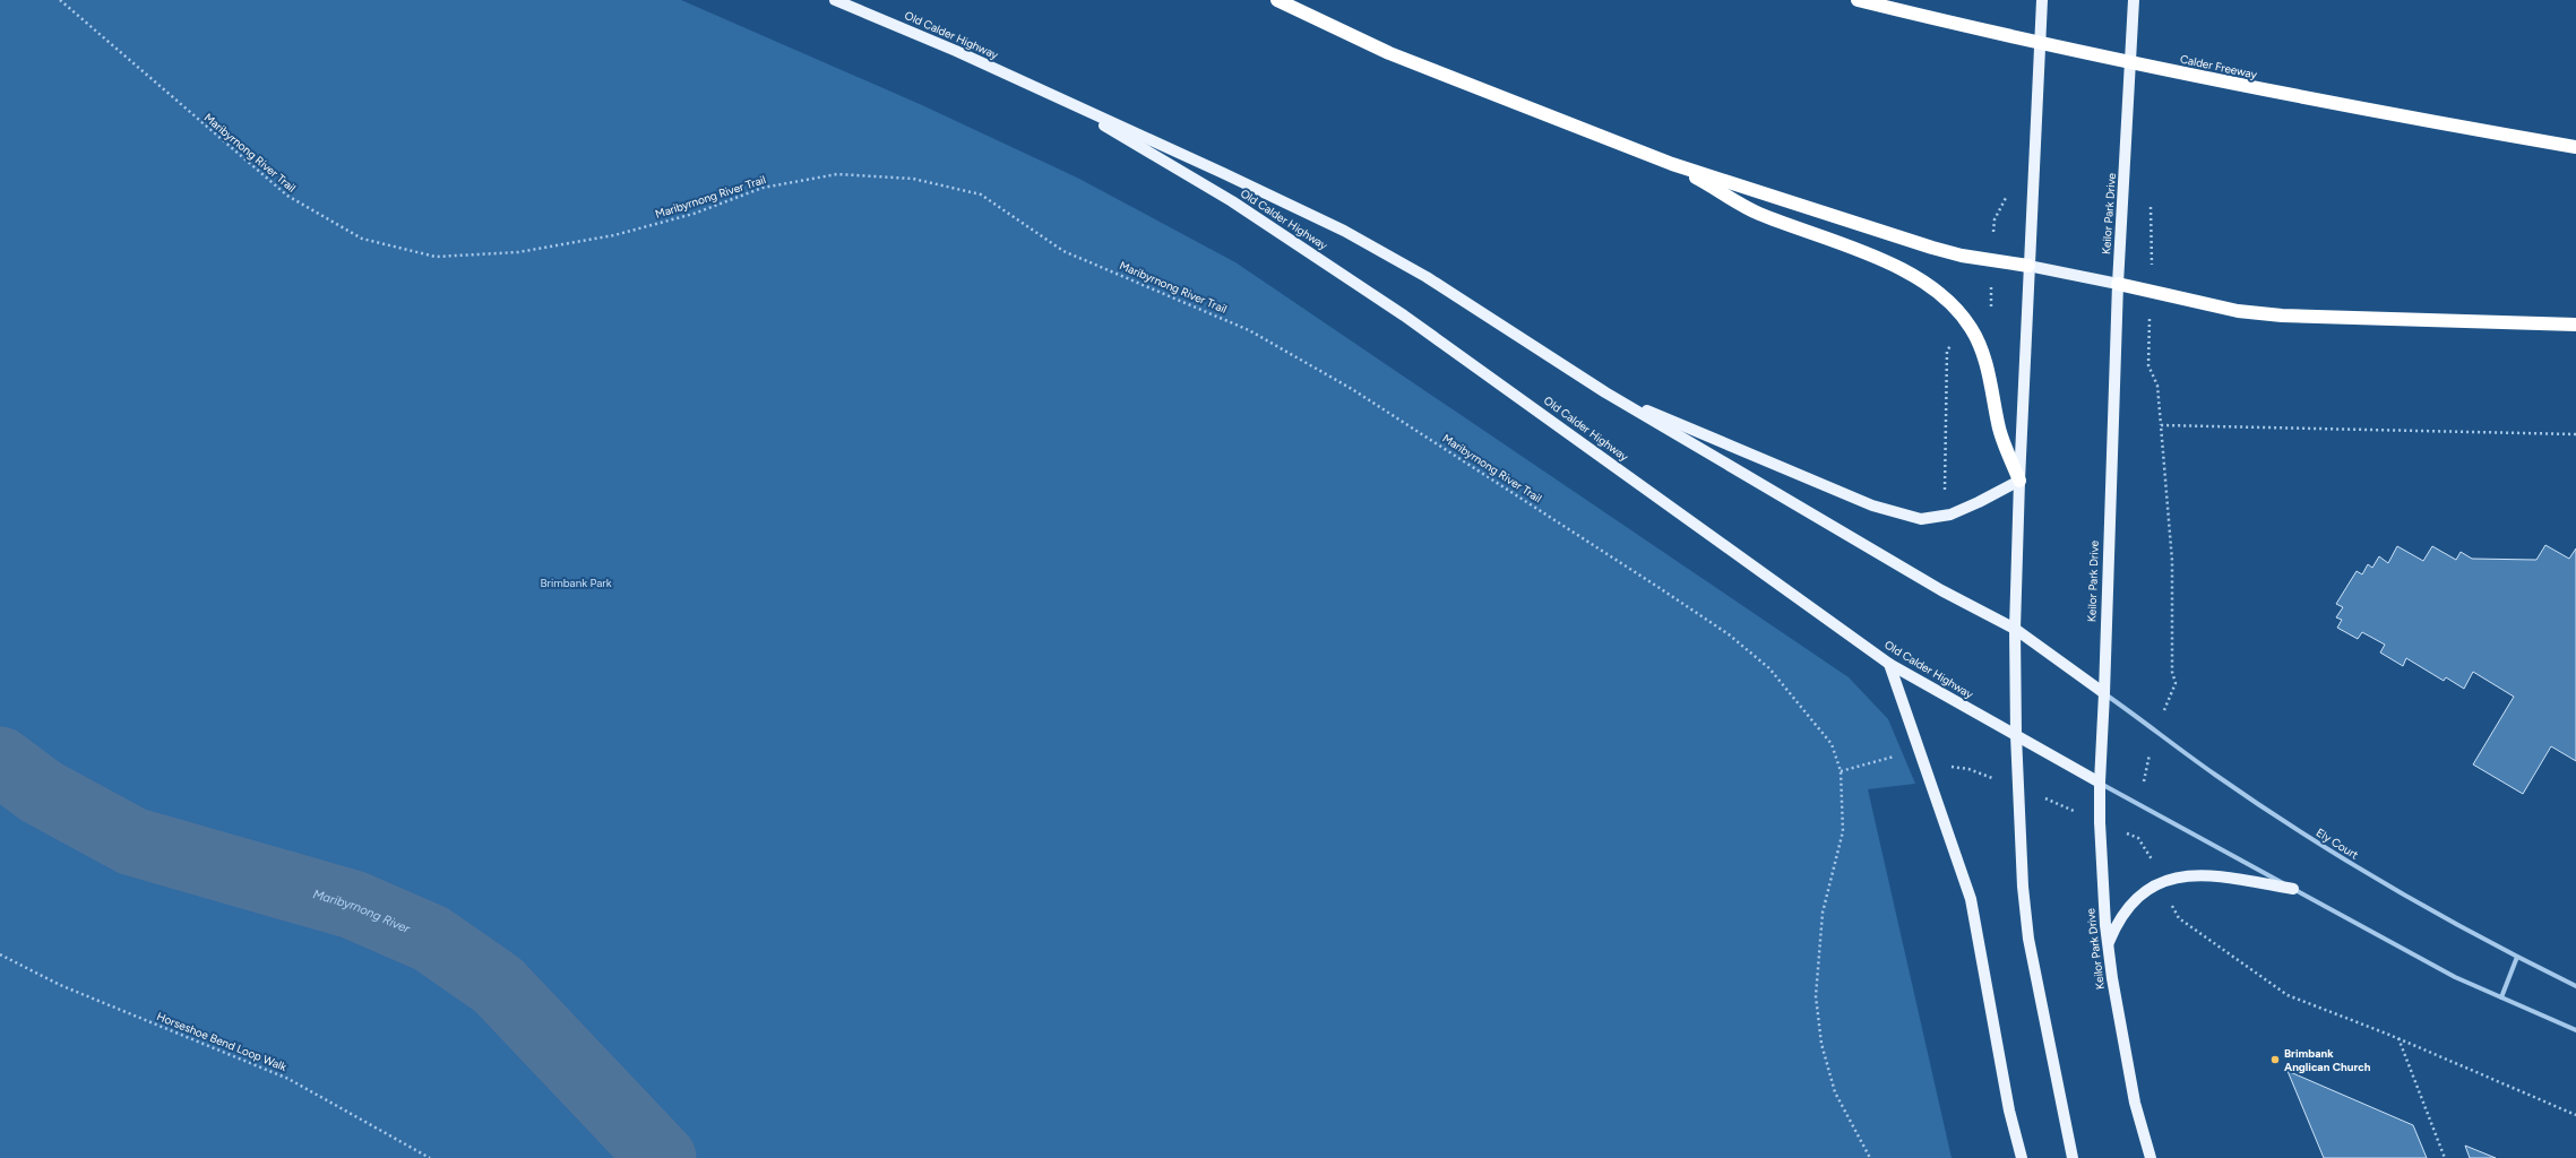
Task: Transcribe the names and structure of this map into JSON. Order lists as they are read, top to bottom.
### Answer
{
  "streets": {
    "highway": ["Calder Freeway"],
    "main road": ["Old Calder Highway", "Keilor Park Drive"],
    "street": ["Ely Court"],
    "path": ["Maribyrnong River Trail", "Horseshoe Bend Loop Walk"]
  },
  "crossings": [
    ["Old Calder Highway", "Keilor Park Drive"],
    ["Old Calder Highway", "Ely Court"],
    ["Keilor Park Drive", "Ely Court"]
  ],
  "water": ["Maribyrnong River"],
  "parks": ["Brimbank Park"],
  "places": ["Brimbank Anglican Church"]
}
